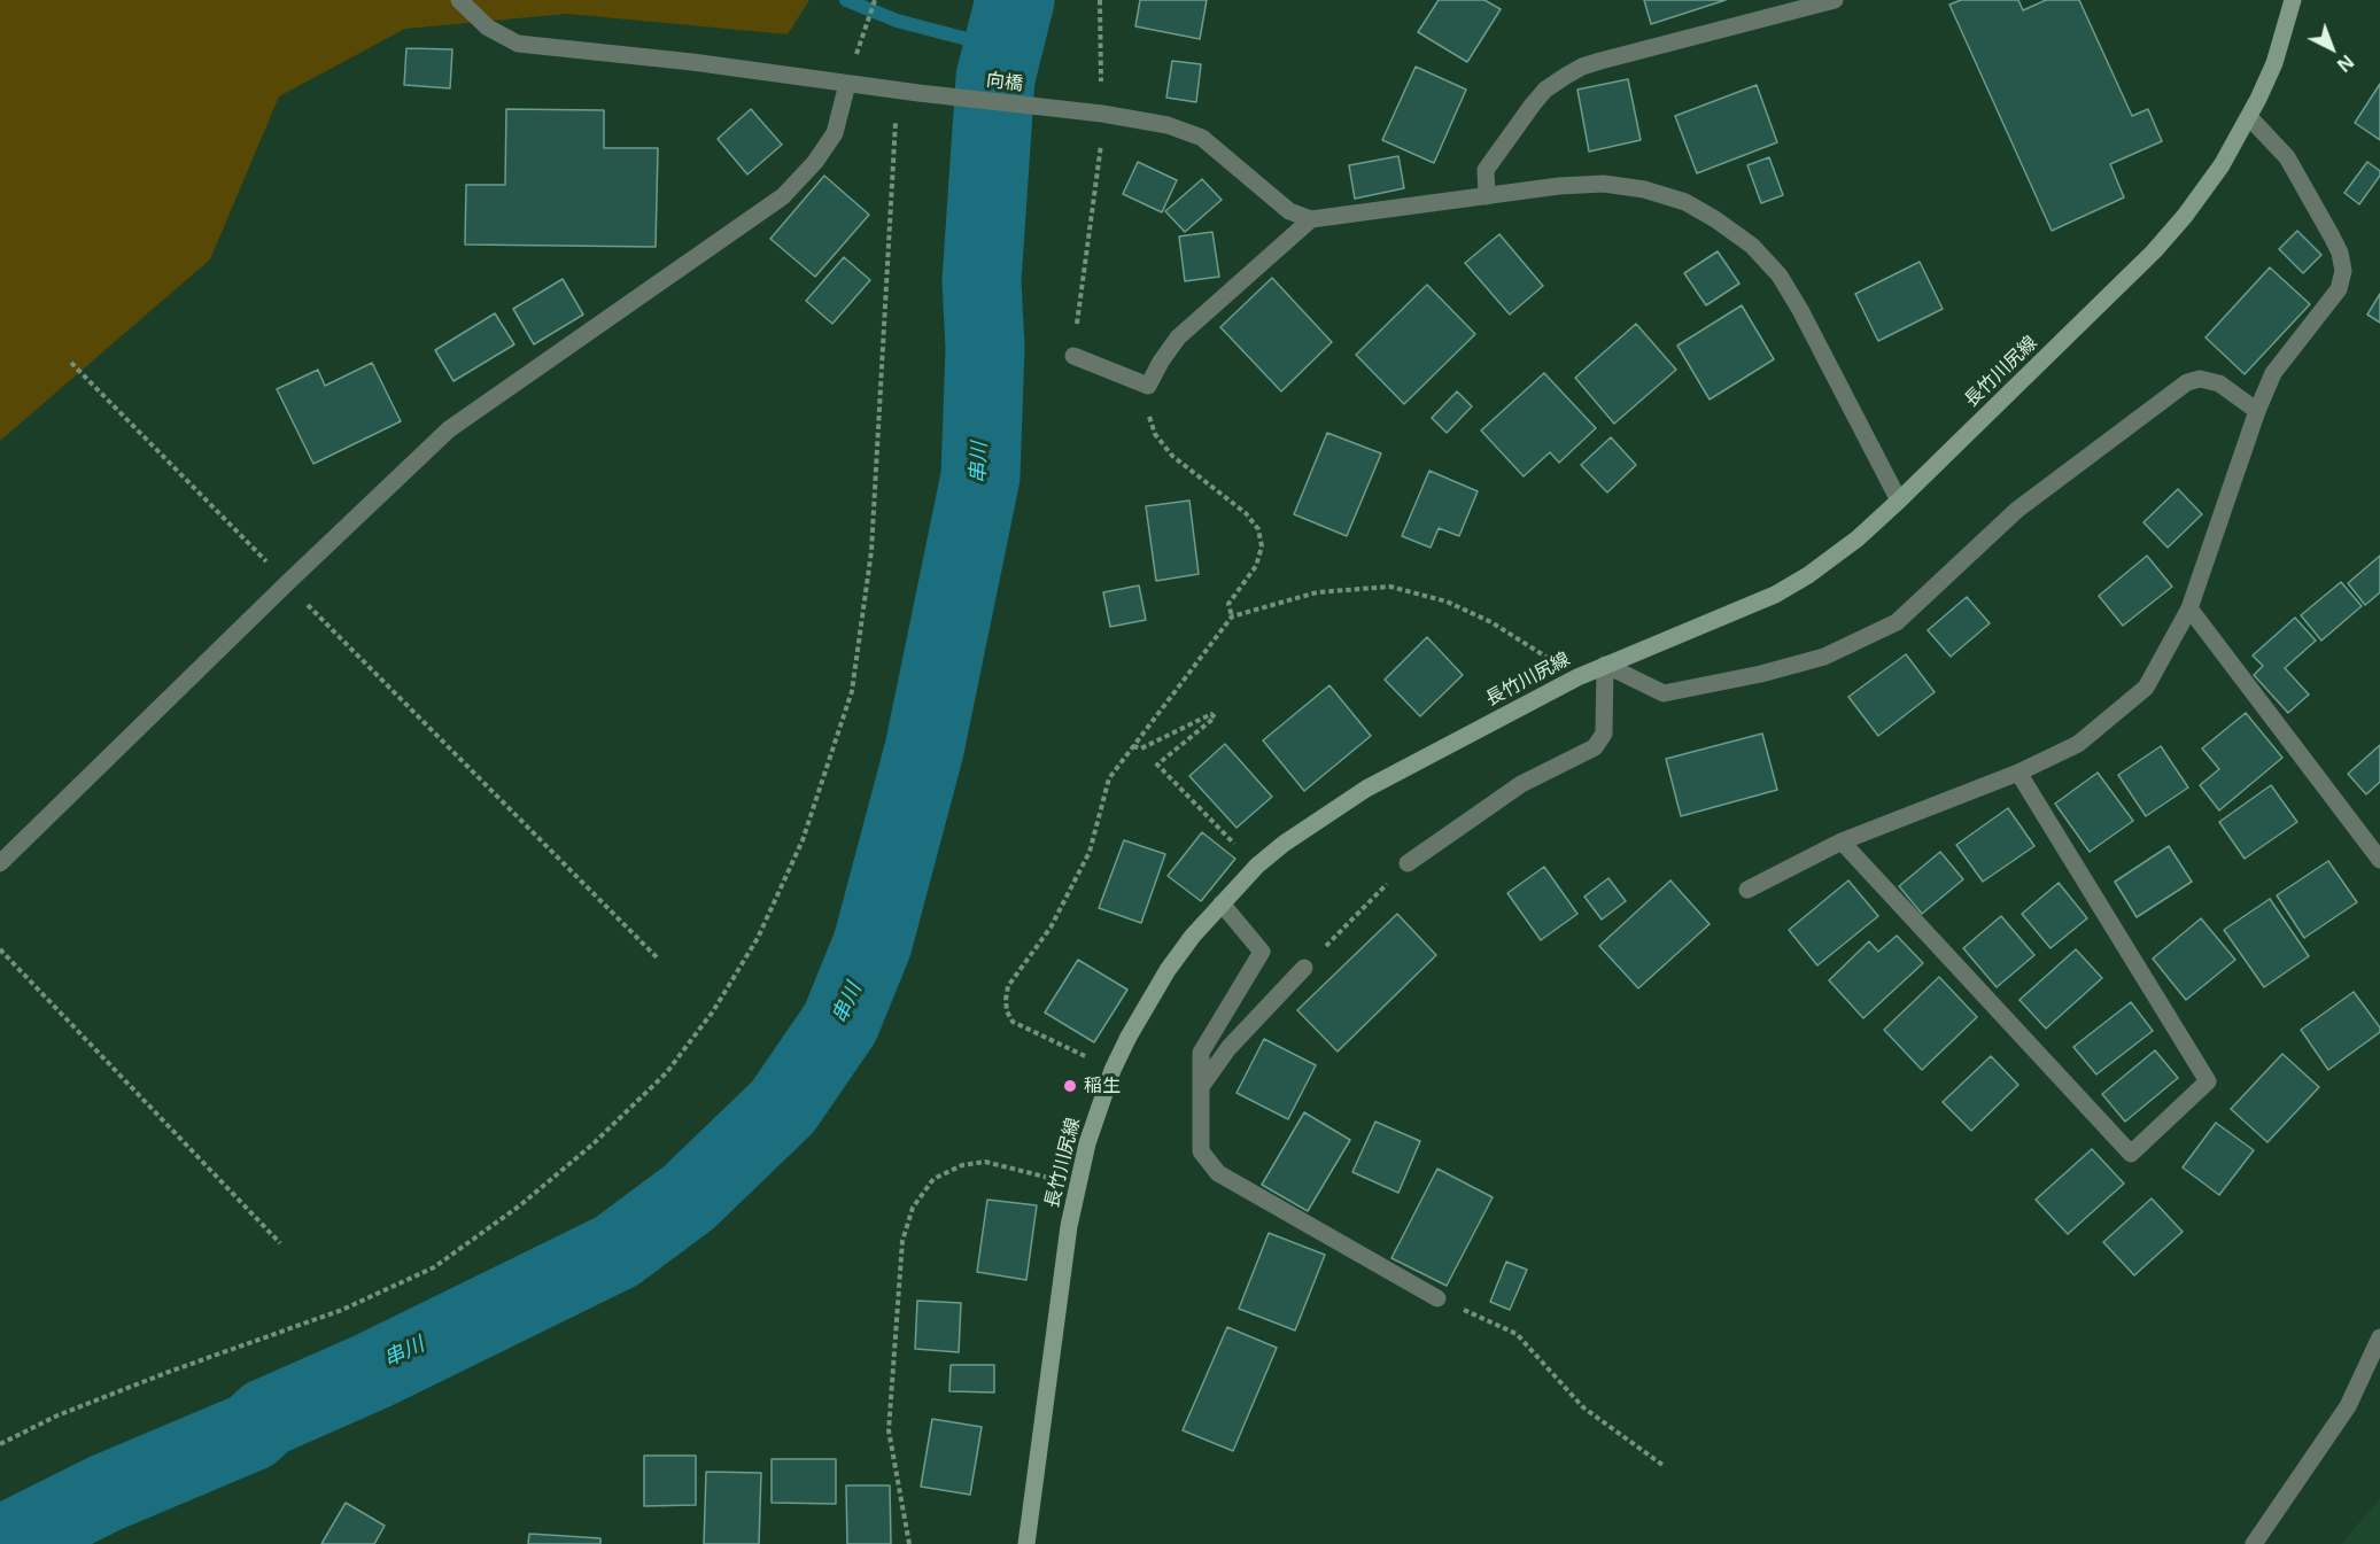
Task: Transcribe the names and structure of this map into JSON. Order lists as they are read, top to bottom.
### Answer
{
  "streets": {
    "main road": ["長竹川尻線"],
    "street": ["向橋"]
  },
  "water": ["串川"],
  "places": ["稲生"],
  "north": "bottom right"
}
